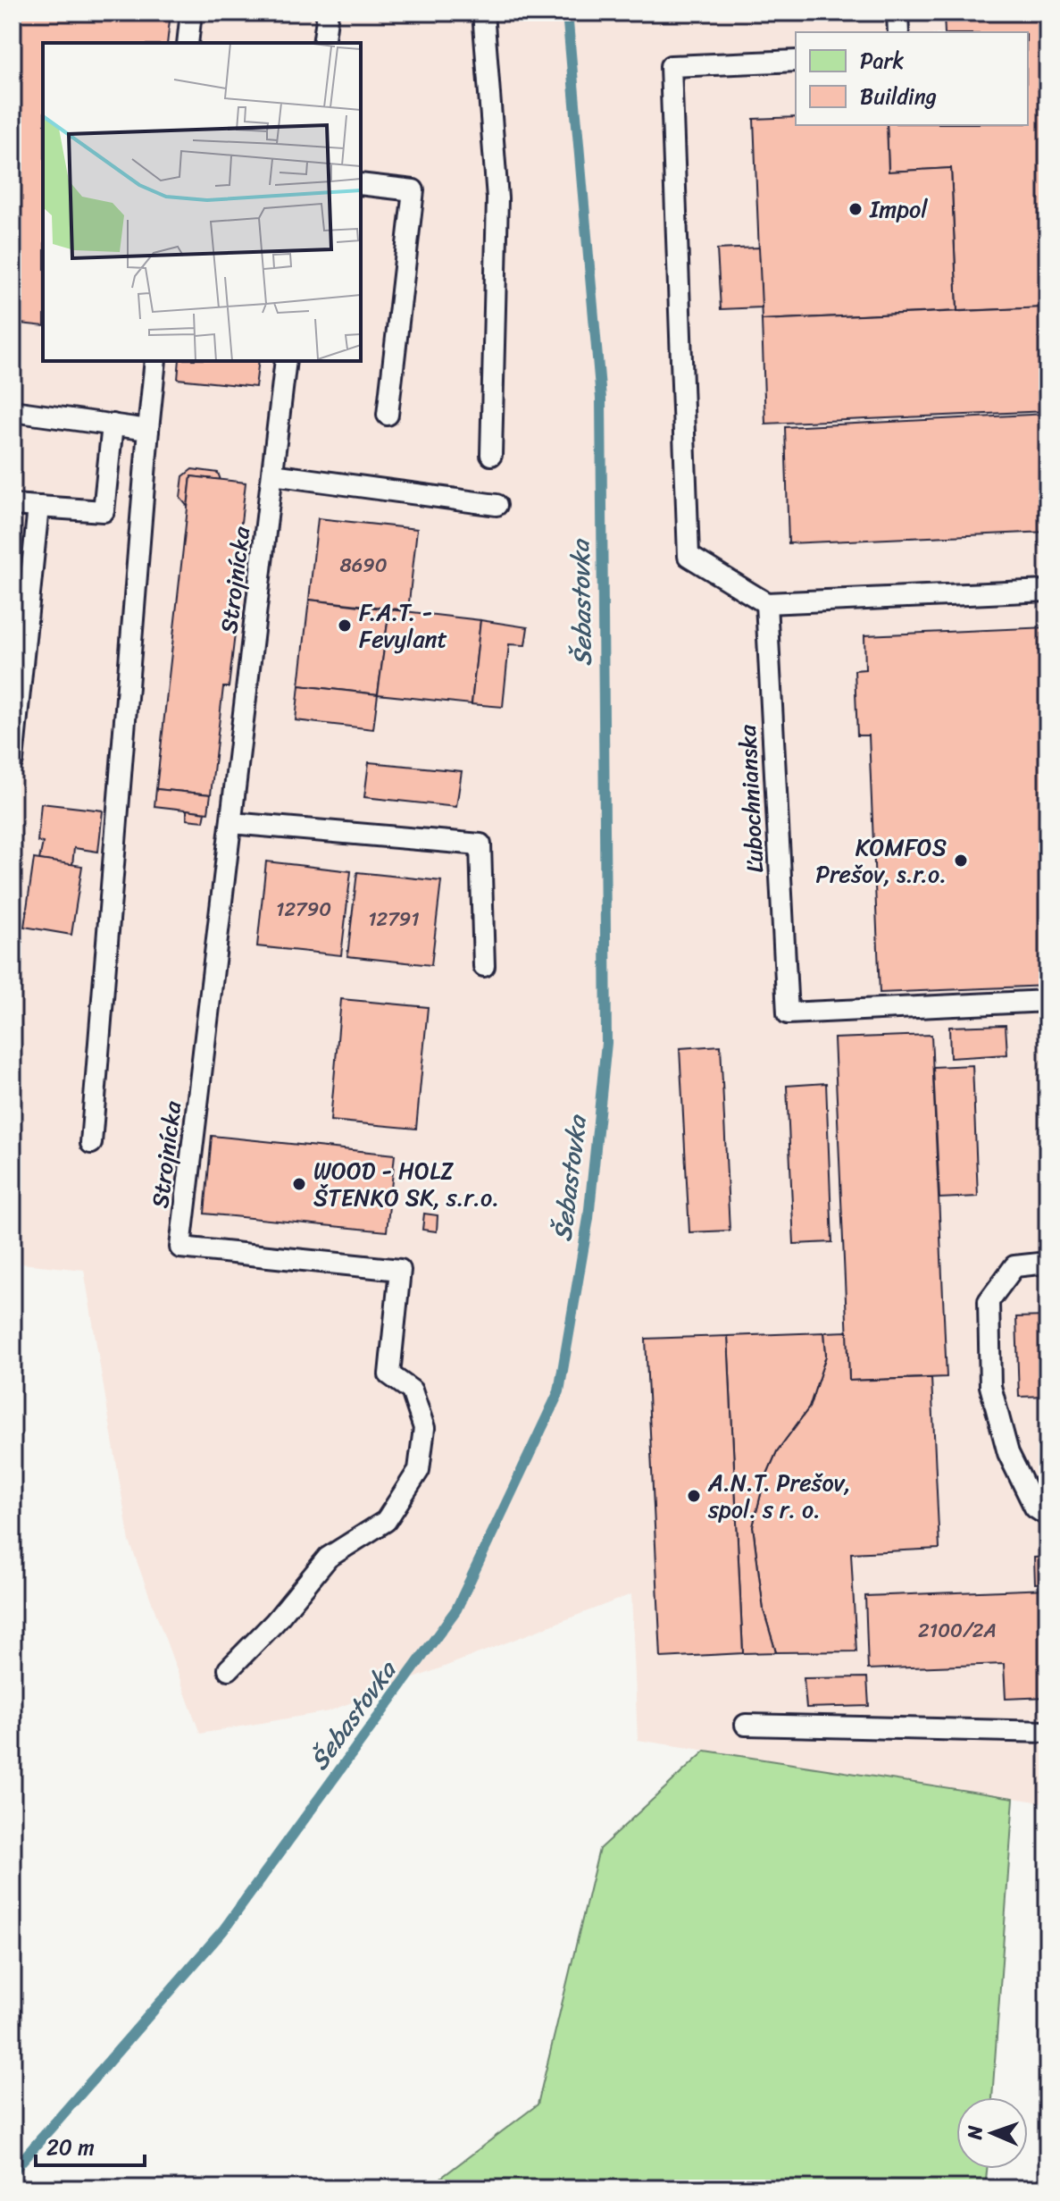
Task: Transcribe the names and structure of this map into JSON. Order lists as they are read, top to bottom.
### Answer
{
  "streets": {
    "lane": ["Strojnícka", "Ľubochnianska"]
  },
  "water": ["Šebastovka"],
  "places": [
    "Impol",
    "F.A.T. - Fevylant",
    "KOMFOS Prešov, s.r.o.",
    "WOOD - HOLZ ŠTENKO SK, s.r.o.",
    "A.N.T. Prešov, spol. s r. o."
  ],
  "house_numbers": [
    "8690",
    "12790",
    "12791",
    "2100/2A"
  ],
  "legend": ["Park", "Building"],
  "scale_bar": "20 m",
  "north": "left"
}
